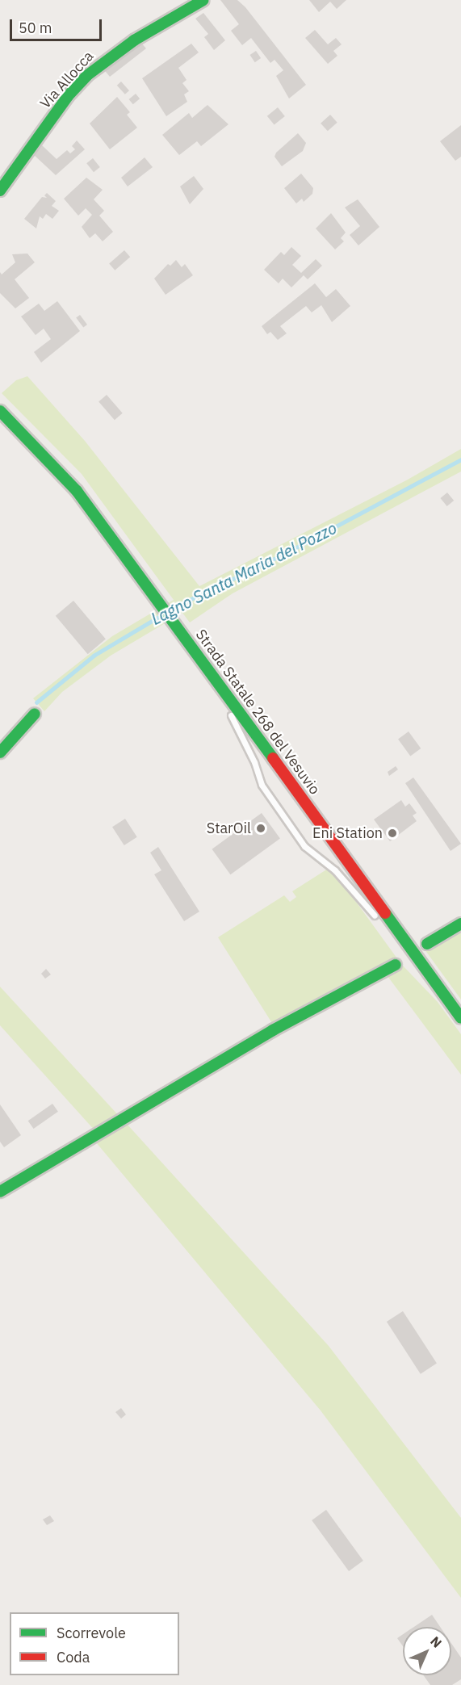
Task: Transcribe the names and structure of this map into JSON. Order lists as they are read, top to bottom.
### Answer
{
  "streets": {
    "main road": ["Via Allocca", "Strada Statale 268 del Vesuvio"]
  },
  "water": ["Lagno Santa Maria del Pozzo"],
  "places": ["StarOil", "Eni Station"],
  "legend": ["Scorrevole", "Coda"],
  "scale_bar": "50 m",
  "north": "top right"
}
